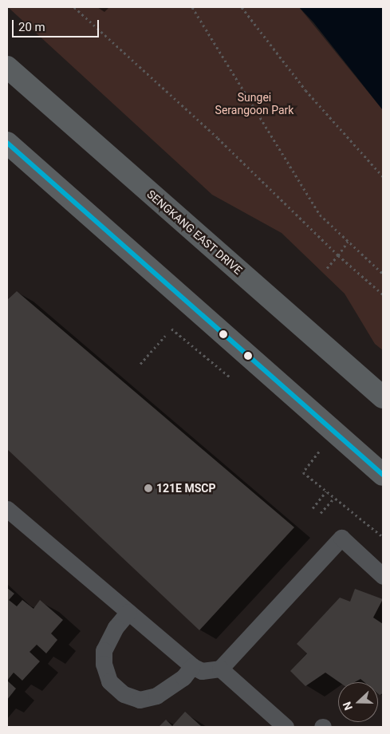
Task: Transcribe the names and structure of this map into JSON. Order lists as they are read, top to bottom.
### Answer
{
  "streets": {
    "main road": ["SENGKANG EAST DRIVE"]
  },
  "parks": ["Sungei Serangoon Park"],
  "places": ["121E MSCP"],
  "scale_bar": "20 m",
  "north": "left"
}
